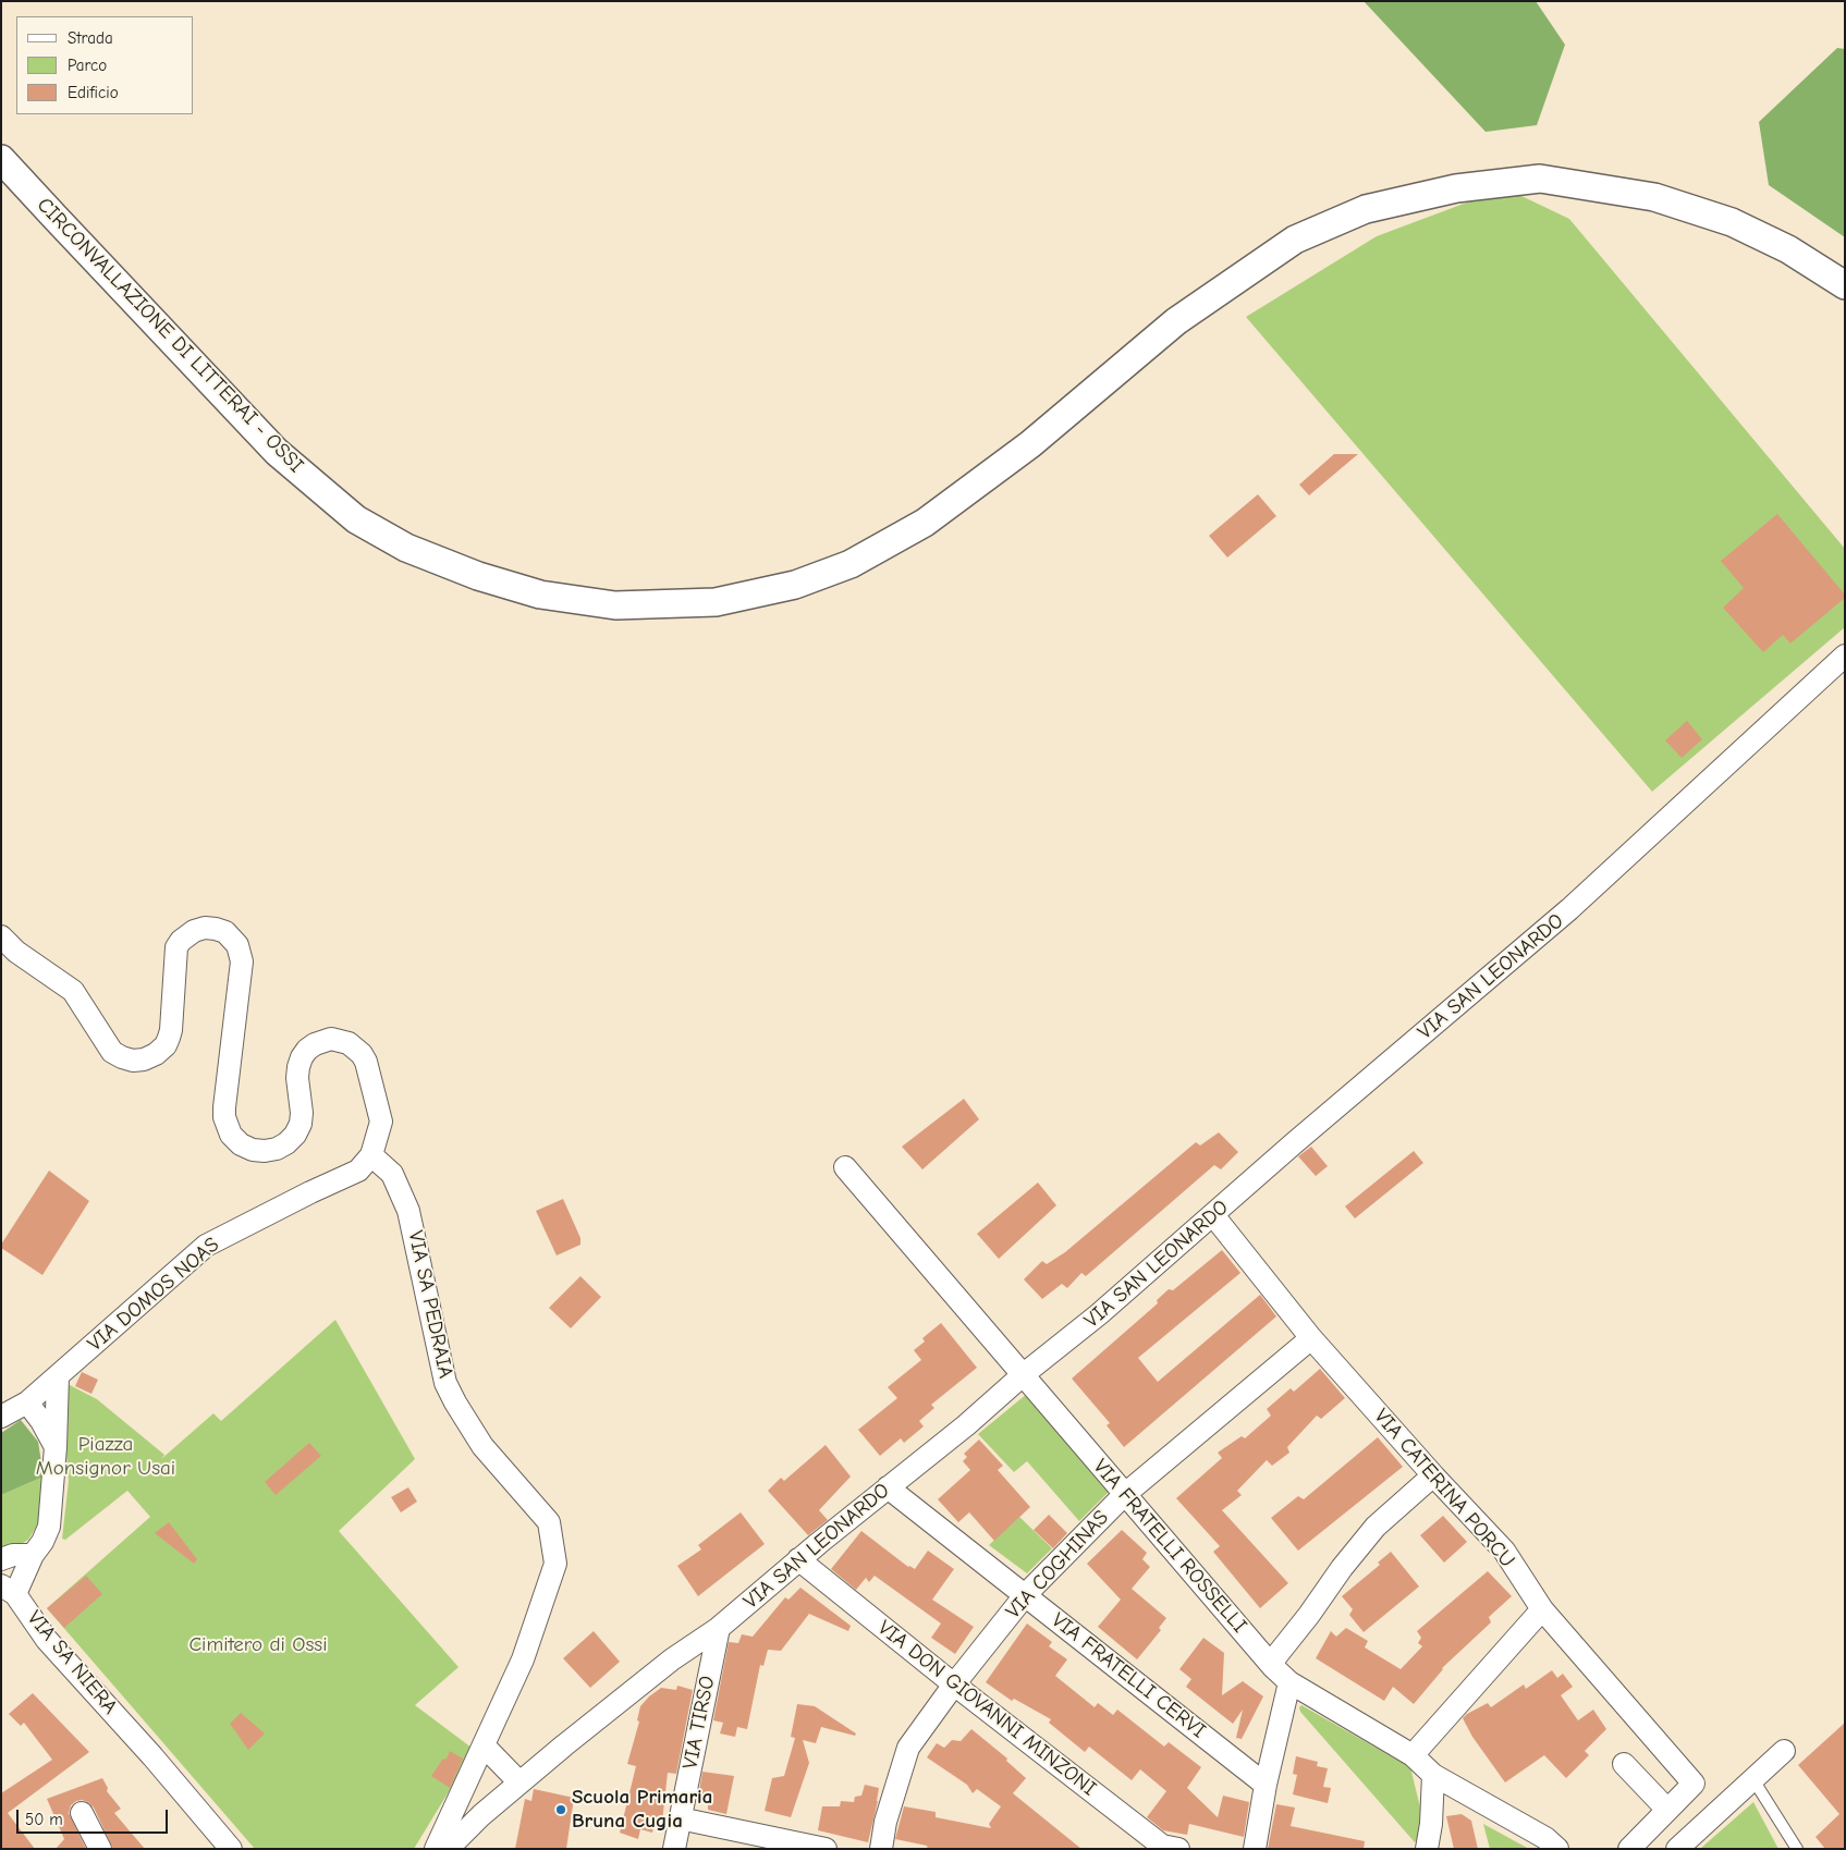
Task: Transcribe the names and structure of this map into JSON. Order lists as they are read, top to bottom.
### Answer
{
  "streets": {
    "street": [
      "CIRCONVALLAZIONE DI LITTERAI - OSSI",
      "VIA SAN LEONARDO",
      "VIA DOMOS NOAS",
      "VIA SA PEDRAIA",
      "VIA CATERINA PORCU",
      "VIA FRATELLI ROSSELLI",
      "VIA COGHINAS",
      "VIA SA NIERA",
      "VIA FRATELLI CERVI",
      "VIA DON GIOVANNI MINZONI",
      "VIA TIRSO"
    ]
  },
  "crossings": [
    ["VIA SAN LEONARDO", "VIA CATERINA PORCU"],
    ["VIA SAN LEONARDO", "VIA FRATELLI ROSSELLI"],
    ["VIA SAN LEONARDO", "VIA FRATELLI CERVI"],
    ["VIA SAN LEONARDO", "VIA DON GIOVANNI MINZONI"],
    ["VIA SAN LEONARDO", "VIA TIRSO"],
    ["VIA DOMOS NOAS", "VIA SA PEDRAIA"],
    ["VIA DOMOS NOAS", "VIA SA NIERA"],
    ["VIA CATERINA PORCU", "VIA COGHINAS"],
    ["VIA FRATELLI ROSSELLI", "VIA COGHINAS"],
    ["VIA COGHINAS", "VIA FRATELLI CERVI"],
    ["VIA COGHINAS", "VIA DON GIOVANNI MINZONI"]
  ],
  "parks": ["Piazza Monsignor Usai", "Cimitero di Ossi"],
  "places": ["Scuola Primaria Bruna Cugia"],
  "legend": ["Strada", "Parco", "Edificio"],
  "scale_bar": "50 m"
}
